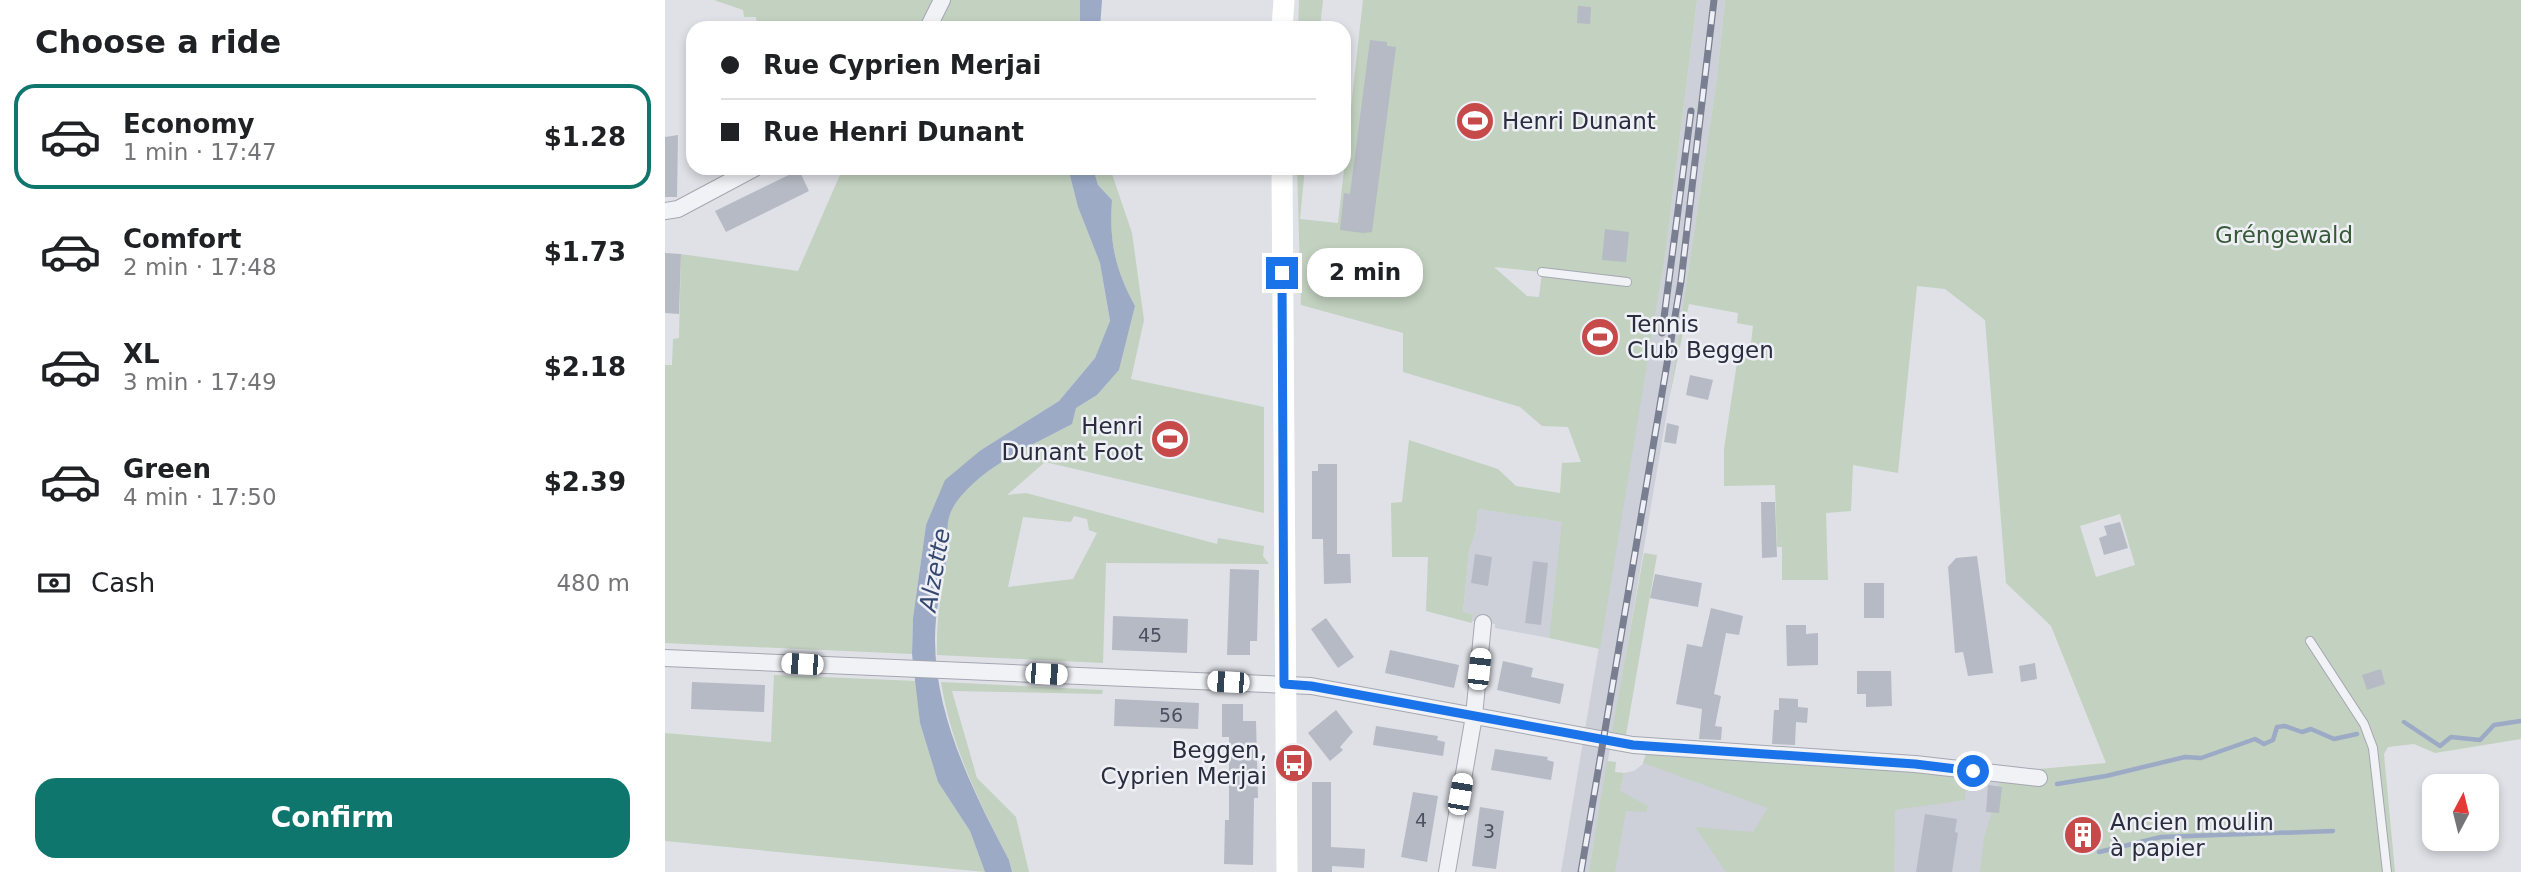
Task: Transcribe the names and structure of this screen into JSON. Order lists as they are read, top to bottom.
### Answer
{
  "water": ["Alzette"],
  "parks": ["Gréngewald"],
  "places": {
    "sports": ["Henri Dunant", "Tennis Club Beggen", "Henri Dunant Foot"],
    "bus stop": ["Beggen, Cyprien Merjai"],
    "building": ["Ancien moulin à papier"]
  },
  "house_numbers": [
    "45",
    "56",
    "4",
    "3"
  ],
  "north": "top",
  "page": {
    "heading": "Choose a ride",
    "banner": ["Rue Cyprien Merjai", "Rue Henri Dunant"],
    "list": [
      {
        "name": "Economy",
        "note": "1 min · 17:47",
        "value": "$1.28"
      },
      {
        "name": "Comfort",
        "note": "2 min · 17:48",
        "value": "$1.73"
      },
      {
        "name": "XL",
        "note": "3 min · 17:49",
        "value": "$2.18"
      },
      {
        "name": "Green",
        "note": "4 min · 17:50",
        "value": "$2.39"
      }
    ],
    "bubble": "2 min",
    "pay": ["Cash", "480 m"],
    "buttons": "Confirm"
  }
}
